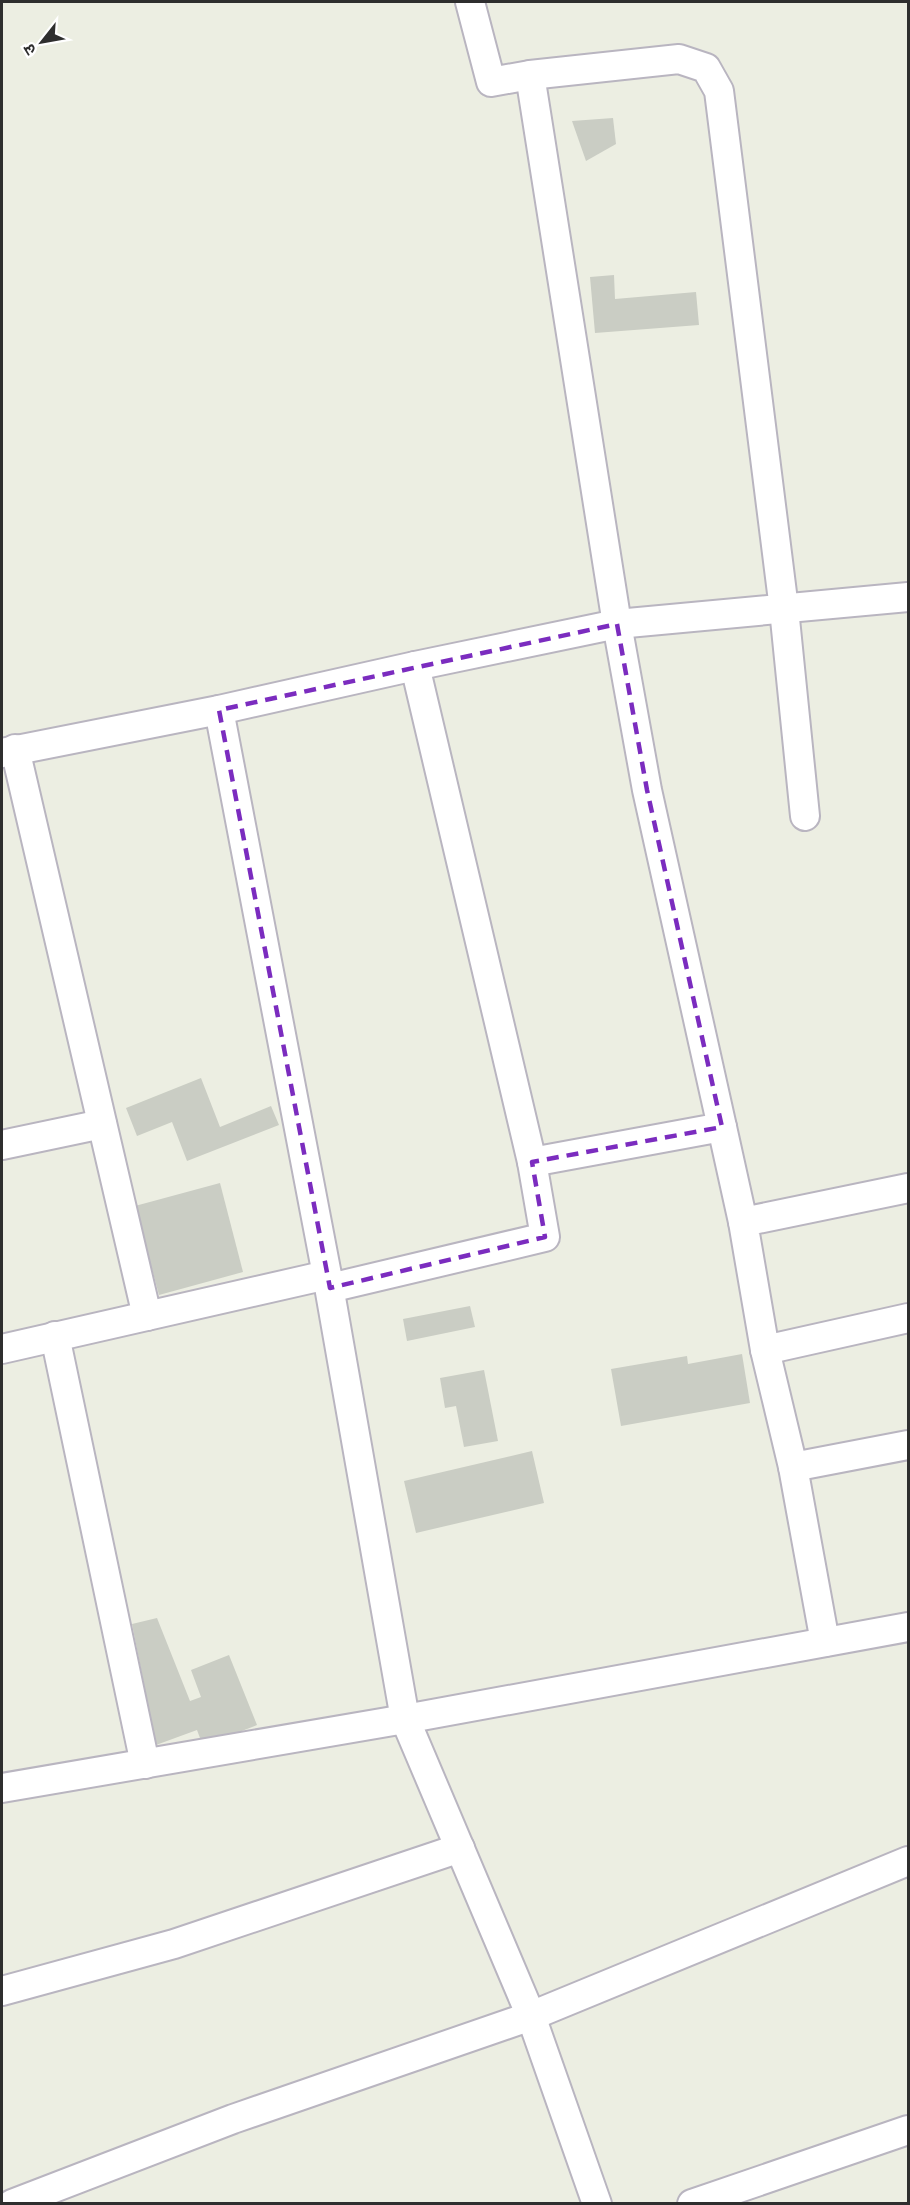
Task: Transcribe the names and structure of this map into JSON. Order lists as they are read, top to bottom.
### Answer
{
  "north": "bottom left"
}
